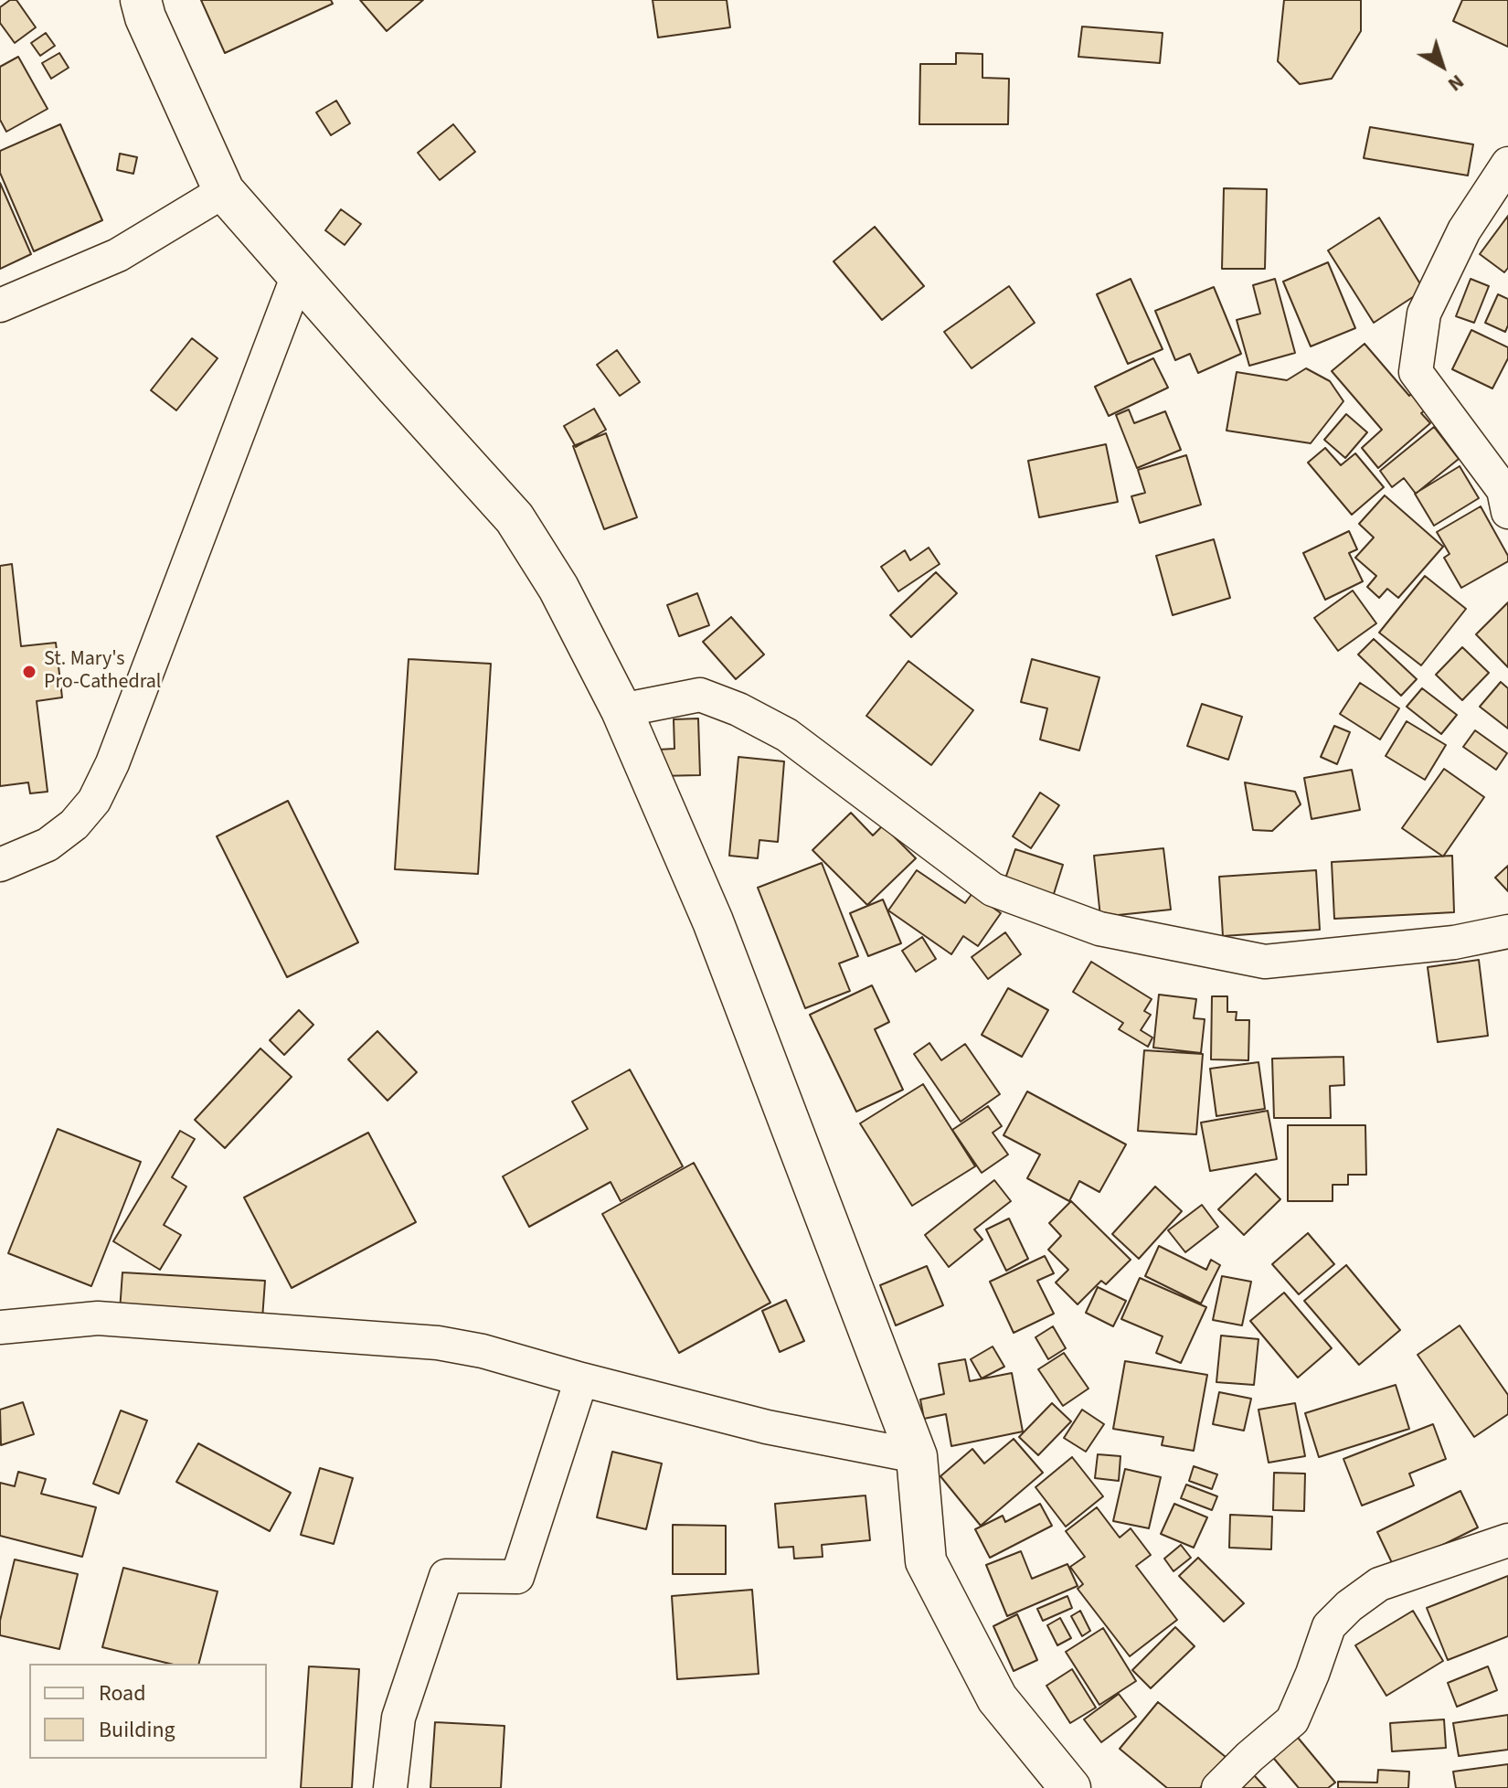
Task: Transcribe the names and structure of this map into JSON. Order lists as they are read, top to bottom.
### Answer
{
  "places": ["St. Mary's Pro-Cathedral"],
  "legend": ["Road", "Building"],
  "north": "bottom right"
}
